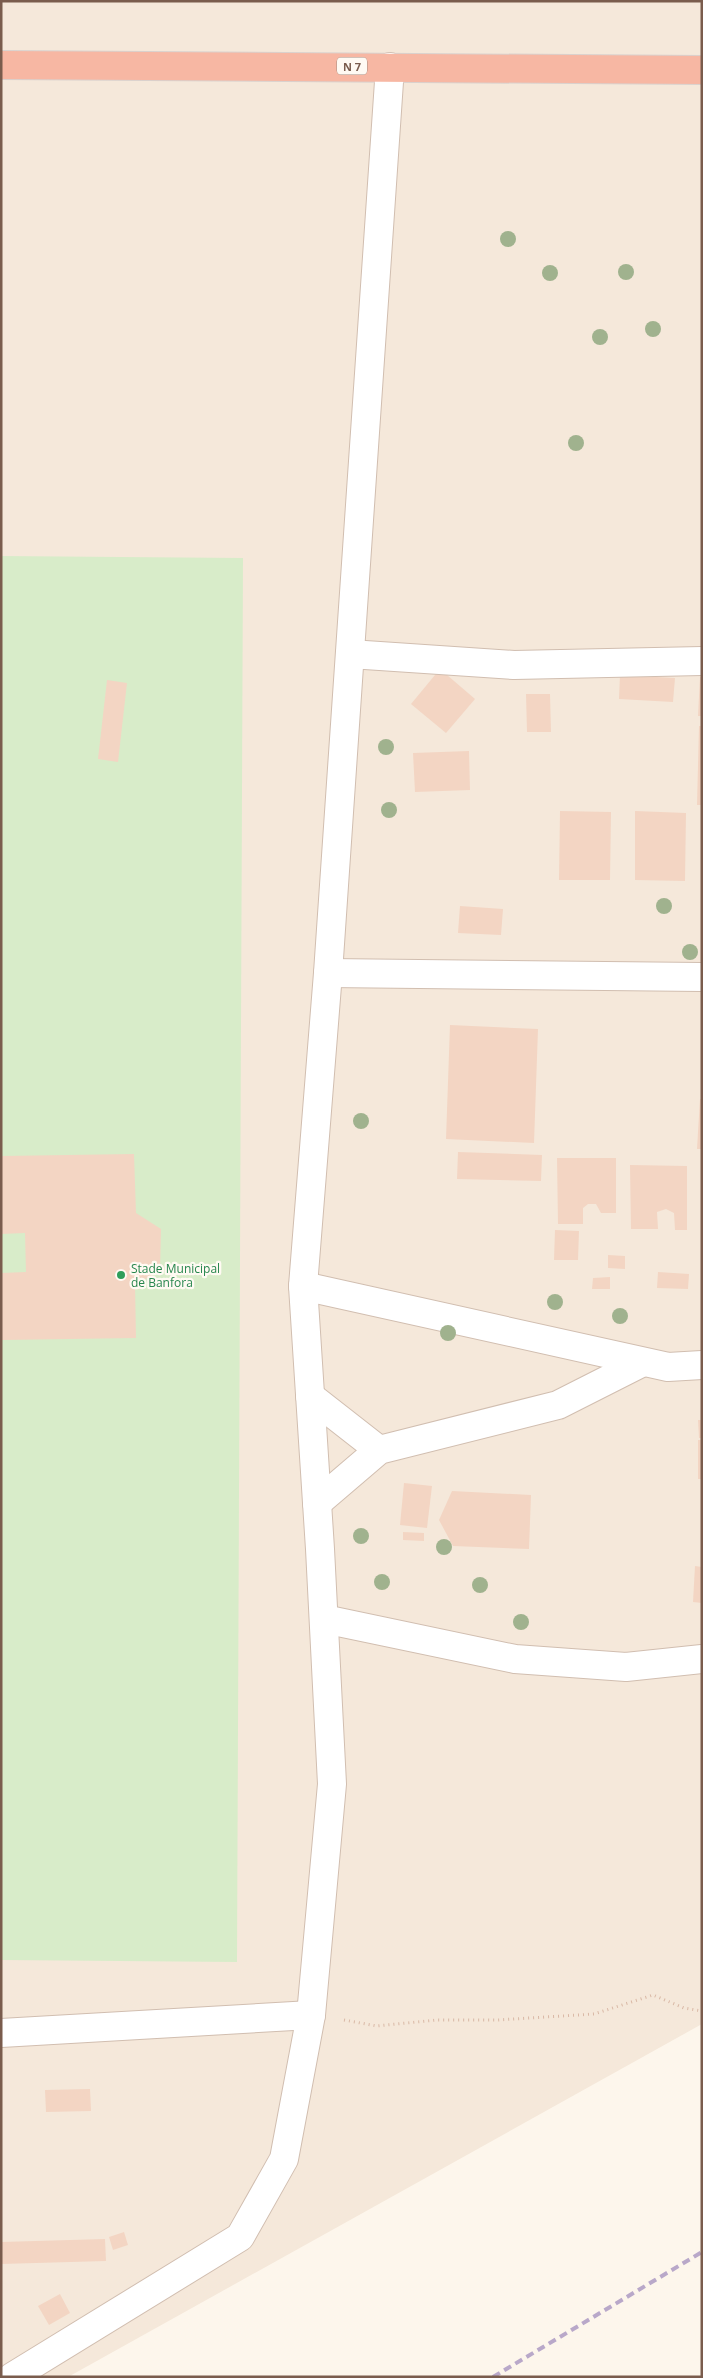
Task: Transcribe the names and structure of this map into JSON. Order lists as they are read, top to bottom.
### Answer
{
  "streets": {
    "highway": ["N 7"]
  },
  "places": ["Stade Municipal de Banfora"]
}
